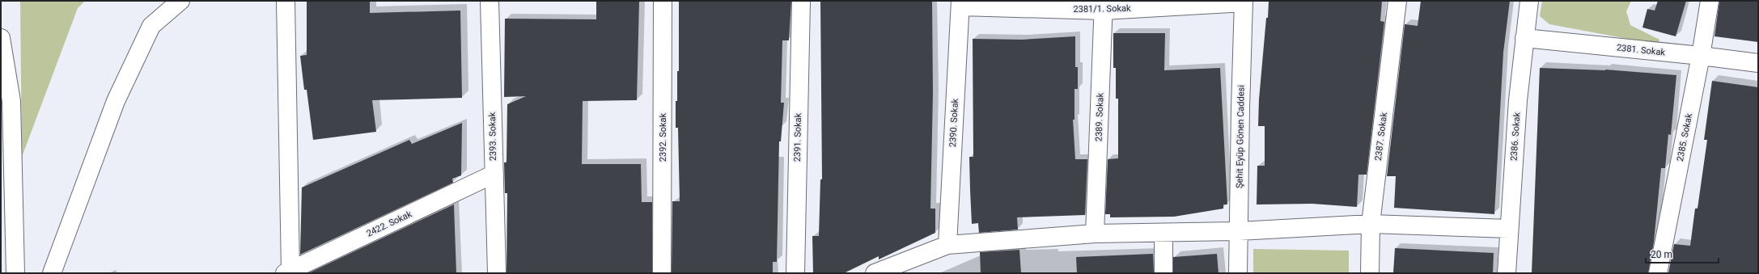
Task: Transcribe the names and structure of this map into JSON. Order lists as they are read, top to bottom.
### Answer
{
  "streets": {
    "street": [
      "2381/1. Sokak",
      "2381. Sokak",
      "2389. Sokak",
      "2390. Sokak",
      "2393. Sokak",
      "Şehit Eyüp Gönen Caddesi",
      "2387. Sokak",
      "2386. Sokak",
      "2392. Sokak",
      "2391. Sokak",
      "2385. Sokak",
      "2422. Sokak"
    ]
  },
  "crossings": [
    ["2381/1. Sokak", "2389. Sokak"],
    ["2381/1. Sokak", "2390. Sokak"],
    ["2381/1. Sokak", "Şehit Eyüp Gönen Caddesi"],
    ["2381. Sokak", "2386. Sokak"],
    ["2381. Sokak", "2385. Sokak"],
    ["2393. Sokak", "2422. Sokak"]
  ],
  "scale_bar": "20 m"
}
